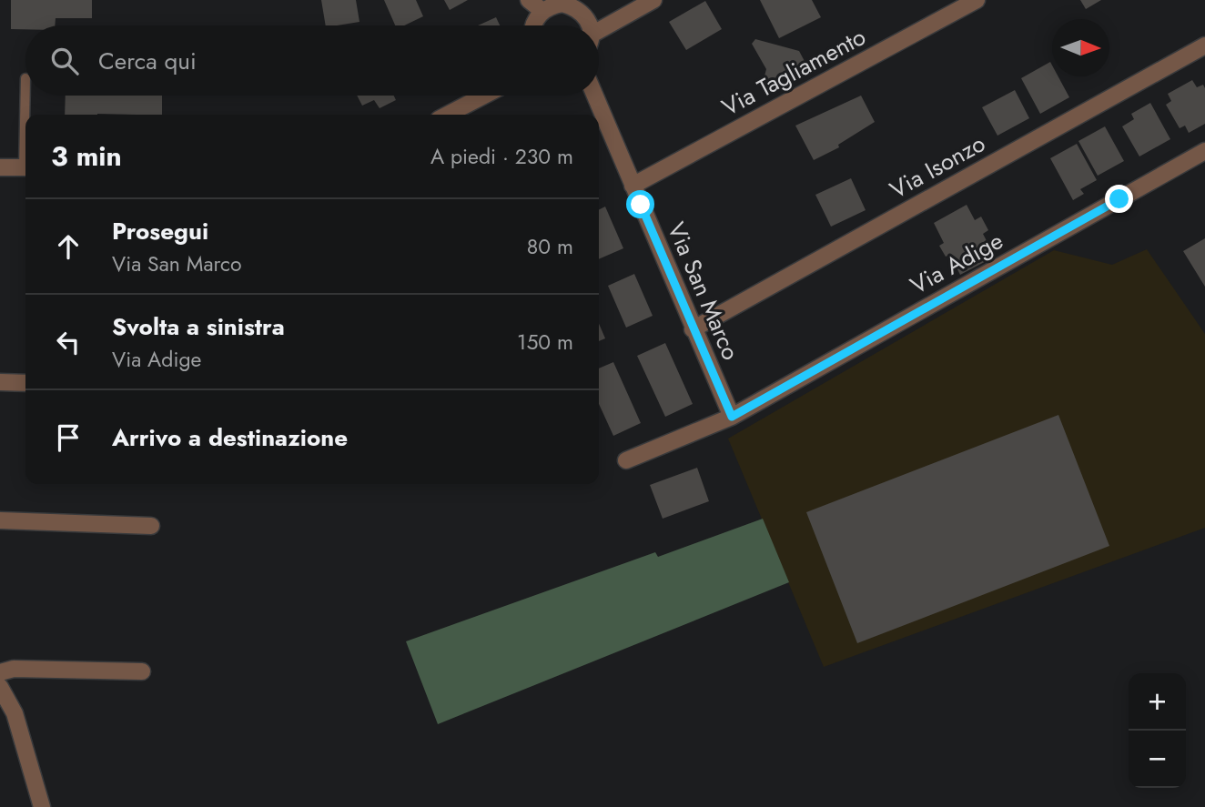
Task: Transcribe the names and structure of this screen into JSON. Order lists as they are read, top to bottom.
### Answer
{
  "streets": {
    "street": [
      "Via Tagliamento",
      "Via Isonzo",
      "Via Adige",
      "Via San Marco"
    ]
  },
  "crossings": [
    ["Via Tagliamento", "Via San Marco"],
    ["Via Isonzo", "Via San Marco"],
    ["Via Adige", "Via San Marco"]
  ],
  "north": "right",
  "page": {
    "search": "Cerca qui",
    "heading": ["3 min", "A piedi · 230 m"],
    "list": [
      ["Prosegui", "Via San Marco", "80 m"],
      ["Svolta a sinistra", "Via Adige", "150 m"],
      "Arrivo a destinazione"
    ],
    "map_buttons": ["+", "−"]
  }
}
